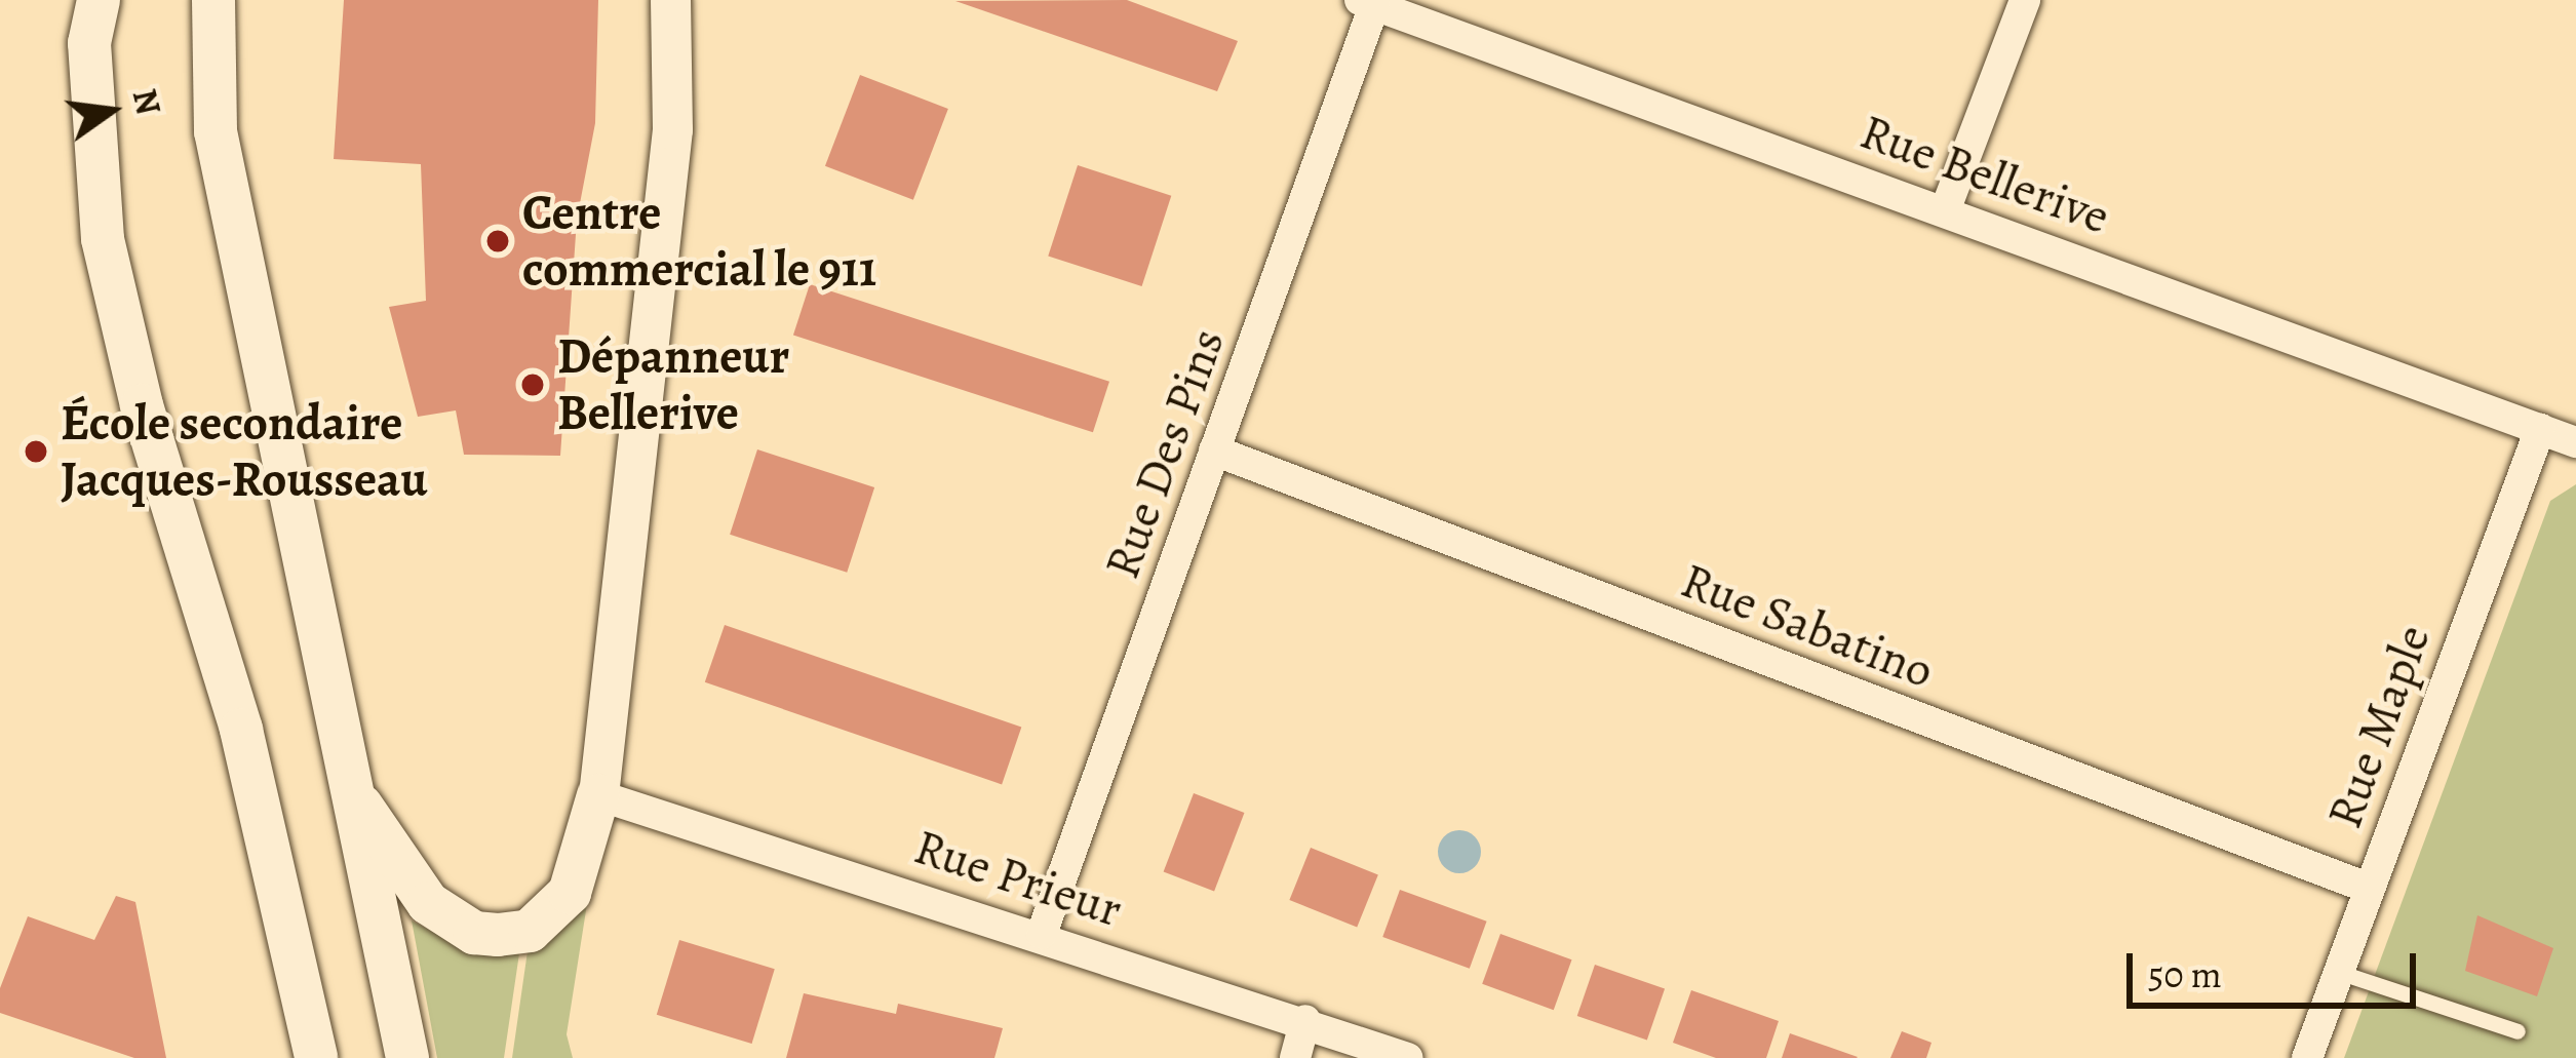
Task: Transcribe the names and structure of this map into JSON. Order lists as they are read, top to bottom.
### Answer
{
  "streets": {
    "street": [
      "Rue Bellerive",
      "Rue Des Pins",
      "Rue Sabatino",
      "Rue Maple",
      "Rue Prieur"
    ]
  },
  "crossings": [
    ["Rue Bellerive", "Rue Des Pins"],
    ["Rue Bellerive", "Rue Maple"],
    ["Rue Des Pins", "Rue Sabatino"],
    ["Rue Des Pins", "Rue Prieur"],
    ["Rue Sabatino", "Rue Maple"]
  ],
  "places": ["Centre commercial le 911", "Dépanneur Bellerive", "École secondaire Jacques-Rousseau"],
  "scale_bar": "50 m",
  "north": "right"
}
